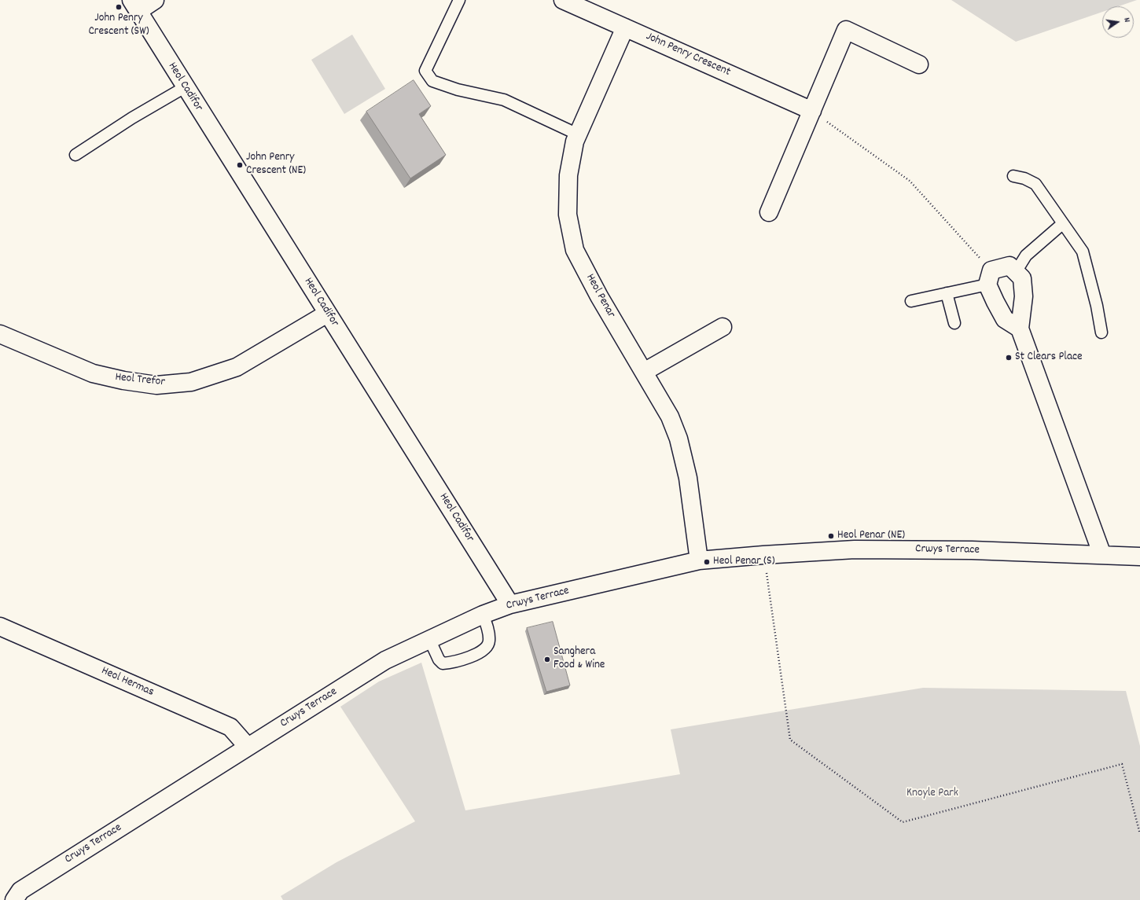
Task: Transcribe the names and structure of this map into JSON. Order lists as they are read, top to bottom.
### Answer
{
  "streets": {
    "street": [
      "John Penry Crescent",
      "Heol Cadifor",
      "Heol Penar",
      "Heol Trefor",
      "Crwys Terrace",
      "Heol Hermas"
    ]
  },
  "crossings": [
    ["John Penry Crescent", "Heol Penar"],
    ["Heol Cadifor", "Heol Trefor"],
    ["Heol Cadifor", "Crwys Terrace"],
    ["Heol Penar", "Crwys Terrace"],
    ["Crwys Terrace", "Heol Hermas"]
  ],
  "parks": ["Knoyle Park"],
  "places": [
    "John Penry Crescent (SW)",
    "John Penry Crescent (NE)",
    "St Clears Place",
    "Heol Penar (NE)",
    "Heol Penar (S)",
    "Sanghera Food & Wine"
  ],
  "north": "right"
}
